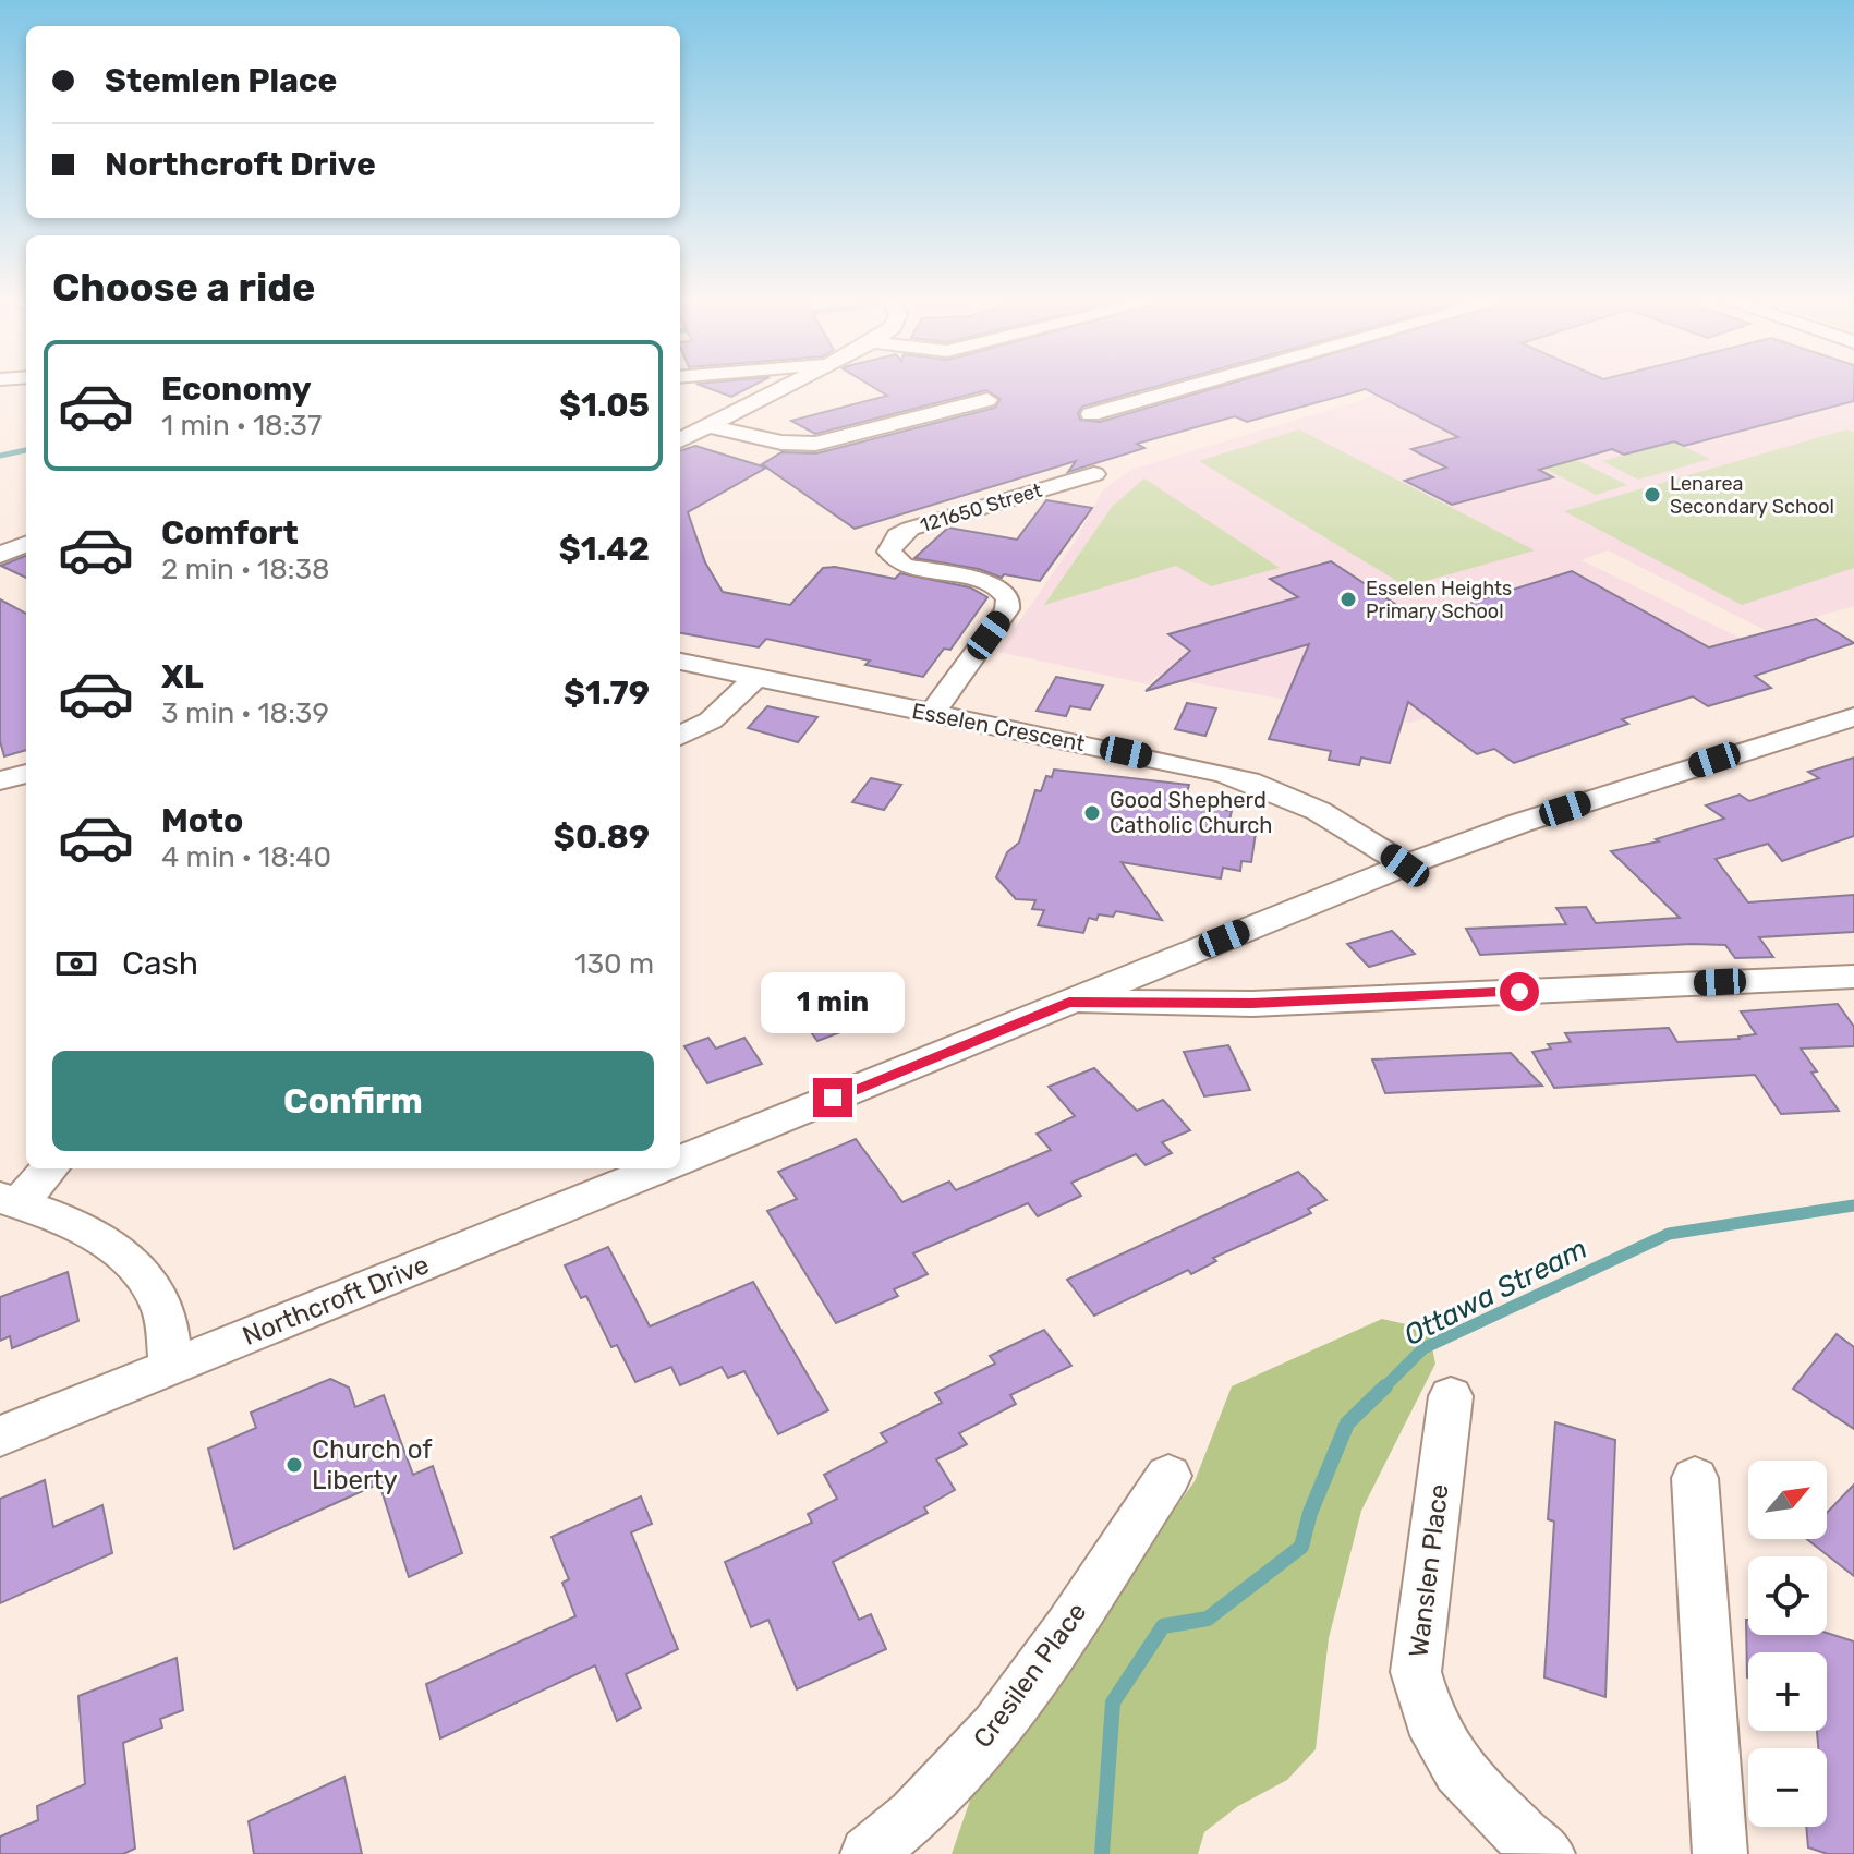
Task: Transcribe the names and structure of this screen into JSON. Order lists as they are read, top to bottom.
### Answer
{
  "streets": {
    "street": [
      "121650 Street",
      "Esselen Crescent",
      "Northcroft Drive",
      "Wanslen Place",
      "Cresilen Place"
    ]
  },
  "crossings": [
    ["121650 Street", "Esselen Crescent"],
    ["Esselen Crescent", "Northcroft Drive"]
  ],
  "water": ["Ottawa Stream"],
  "places": [
    "Lenarea Secondary School",
    "Esselen Heights Primary School",
    "Good Shepherd Catholic Church",
    "Church of Liberty"
  ],
  "north": "top right",
  "page": {
    "banner": ["Stemlen Place", "Northcroft Drive"],
    "heading": "Choose a ride",
    "list": [
      {
        "name": "Economy",
        "note": "1 min · 18:37",
        "value": "$1.05"
      },
      {
        "name": "Comfort",
        "note": "2 min · 18:38",
        "value": "$1.42"
      },
      {
        "name": "XL",
        "note": "3 min · 18:39",
        "value": "$1.79"
      },
      {
        "name": "Moto",
        "note": "4 min · 18:40",
        "value": "$0.89"
      }
    ],
    "pay": ["Cash", "130 m"],
    "bubble": "1 min",
    "buttons": "Confirm",
    "map_buttons": ["+", "−"]
  }
}
